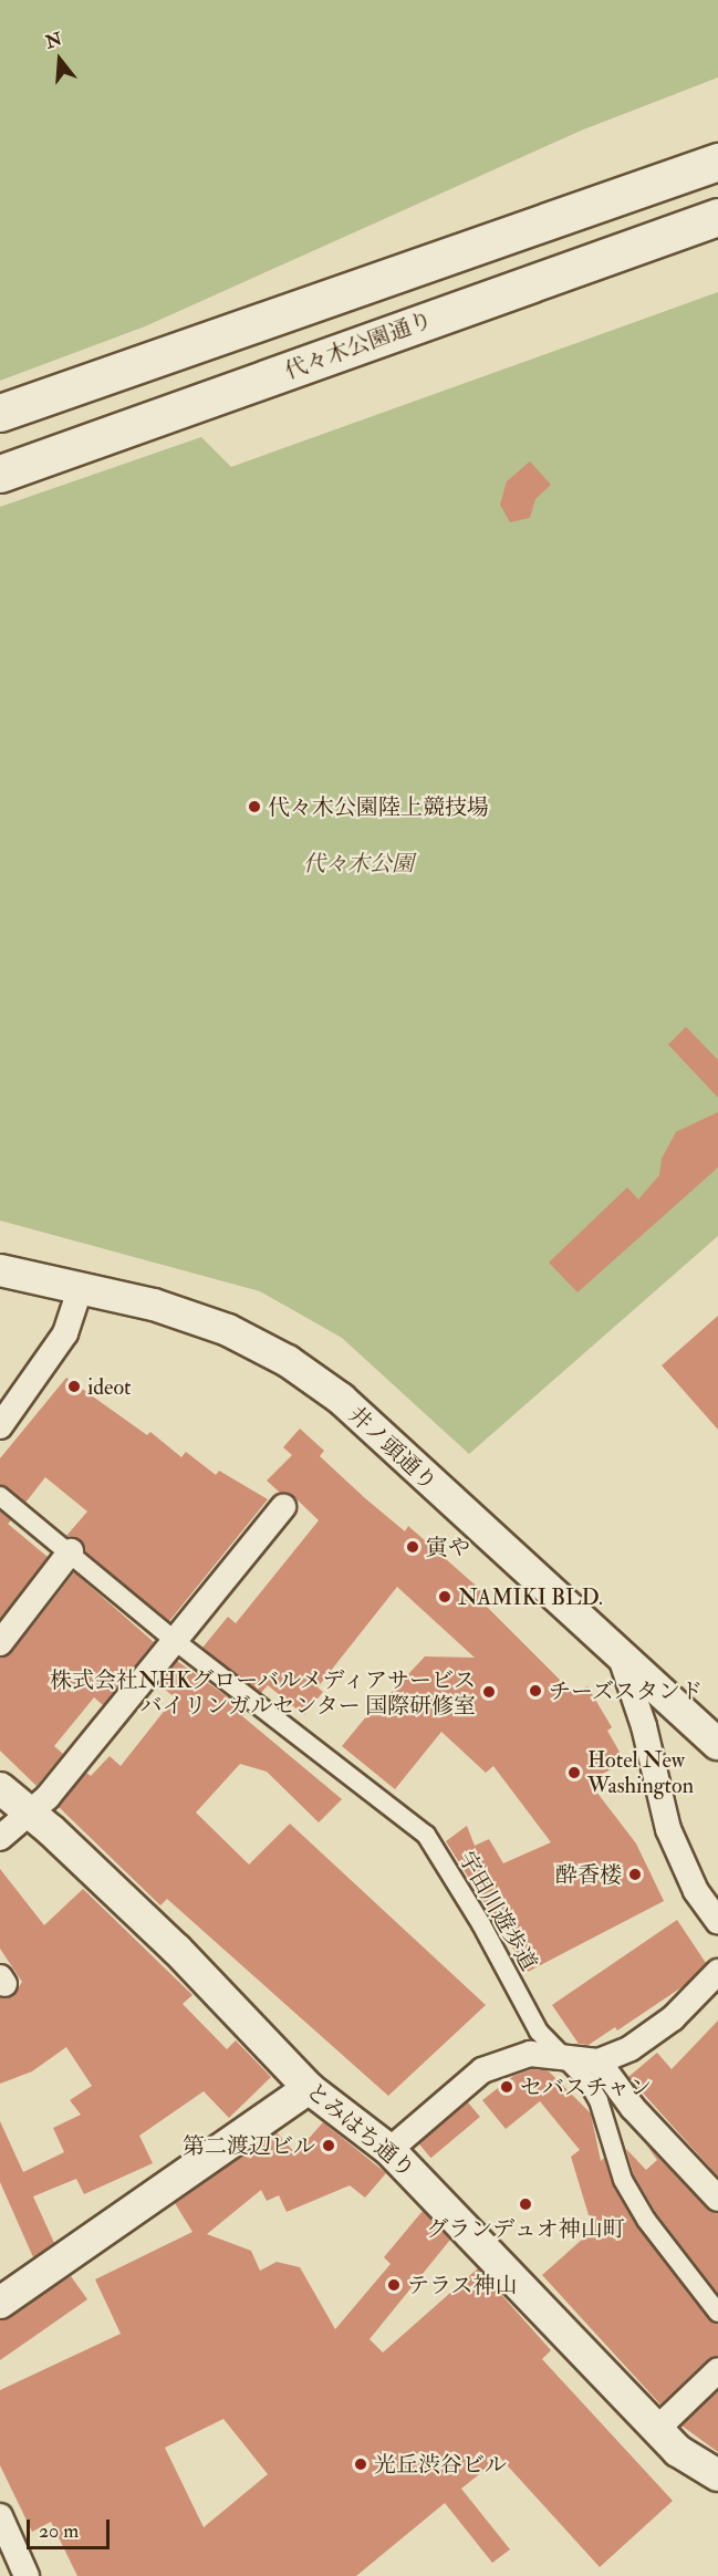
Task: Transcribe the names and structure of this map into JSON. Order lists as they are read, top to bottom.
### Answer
{
  "streets": {
    "main road": ["代々木公園通り"],
    "street": ["井ノ頭通り", "宇田川遊歩道", "とみはち通り"]
  },
  "parks": ["代々木公園"],
  "places": [
    "代々木公園陸上競技場",
    "ideot",
    "寅や",
    "NAMIKI BLD.",
    "チーズスタンド",
    "株式会社NHKグローバルメディアサービス バイリンガルセンター 国際研修室",
    "Hotel New Washington",
    "酔香楼",
    "セバスチャン",
    "第二渡辺ビル",
    "グランデュオ神山町",
    "テラス神山",
    "光丘渋谷ビル"
  ],
  "scale_bar": "20 m",
  "north": "top"
}
